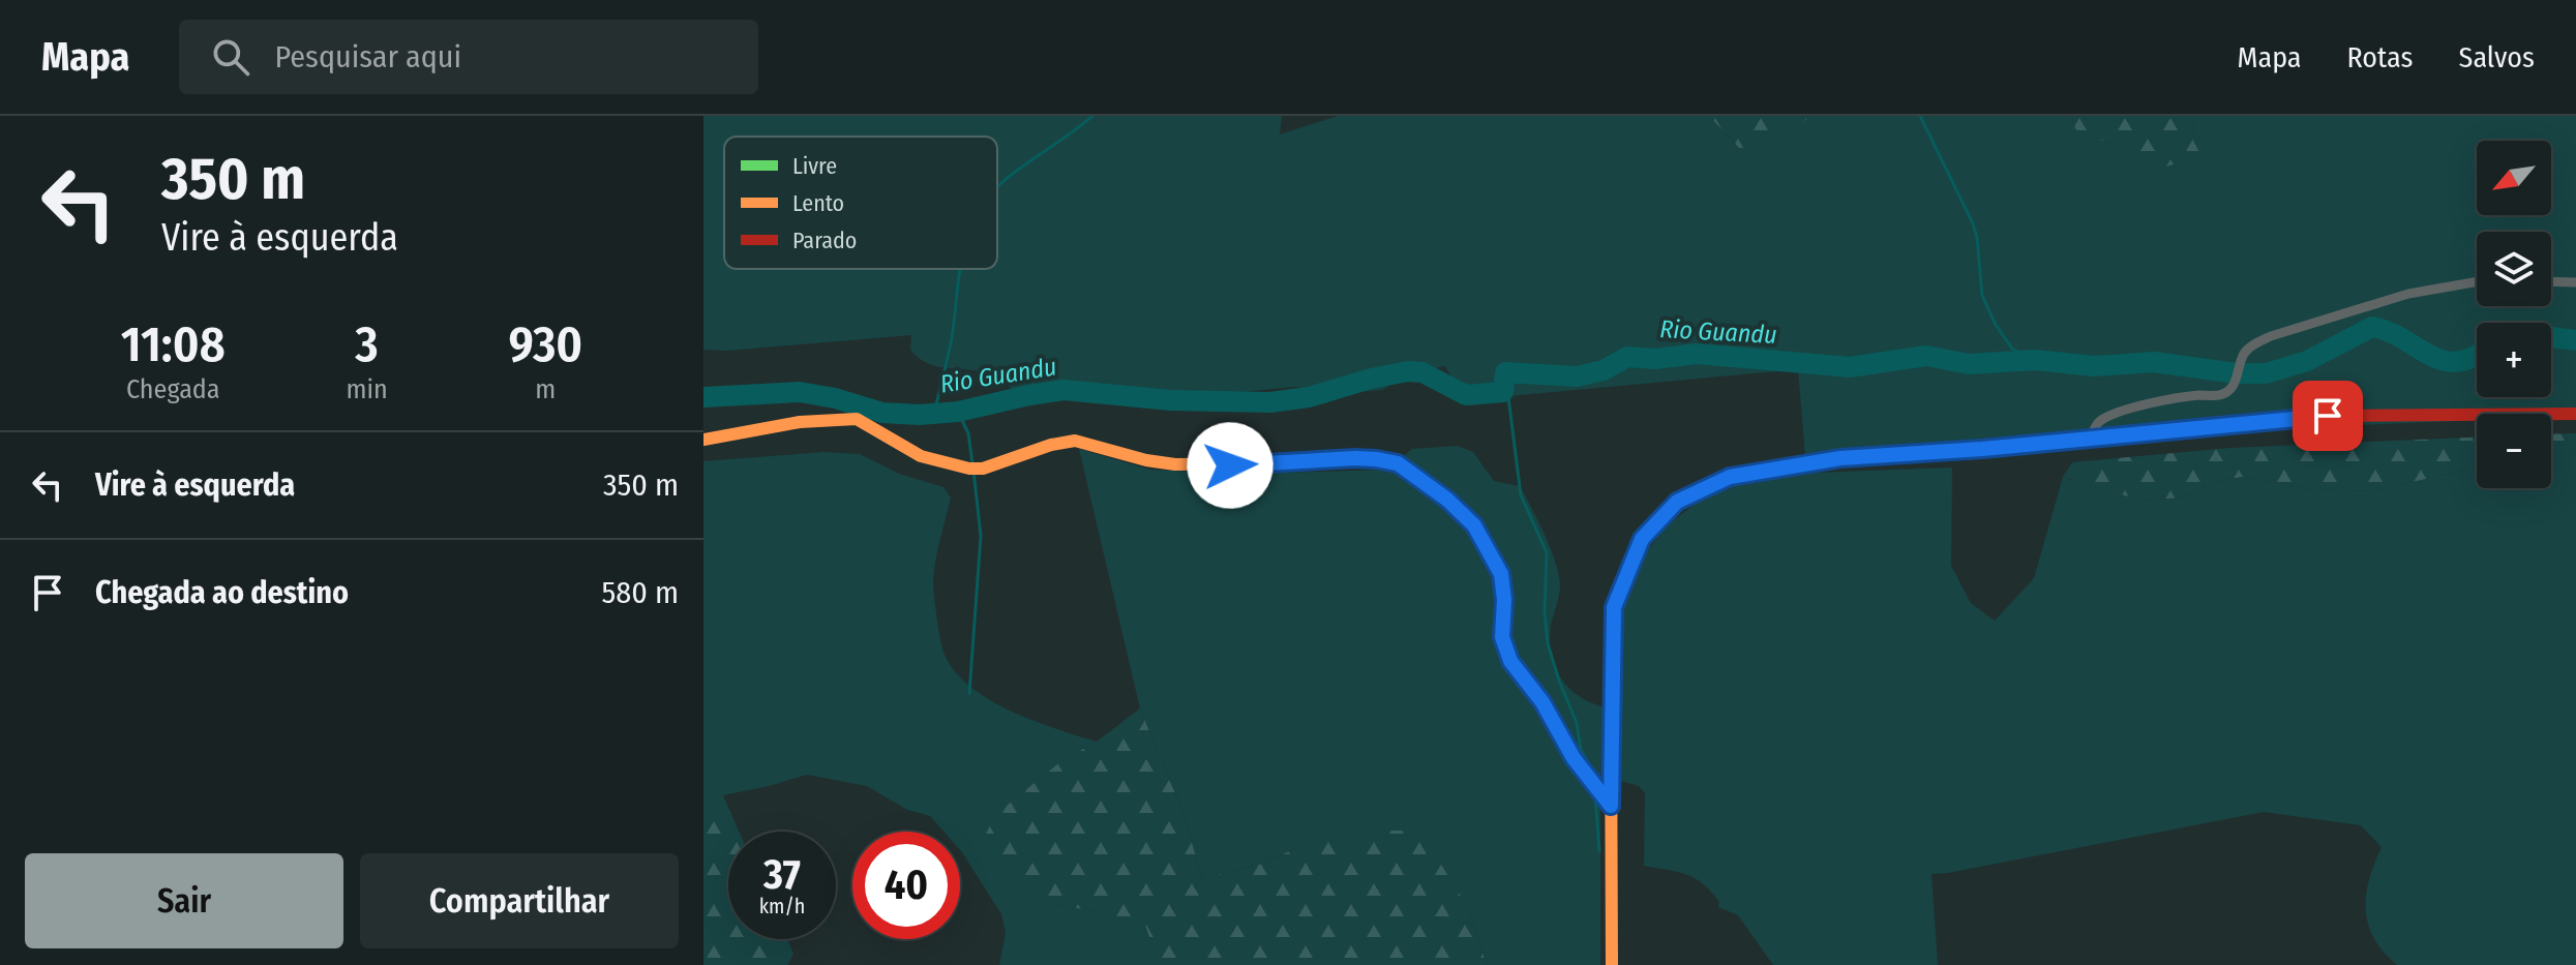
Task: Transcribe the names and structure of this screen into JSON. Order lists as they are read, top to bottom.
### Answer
{
  "water": ["Rio Guandu"],
  "legend": ["Livre", "Lento", "Parado"],
  "north": "bottom left",
  "page": {
    "header": "Mapa",
    "search": "Pesquisar aqui",
    "nav": ["Mapa", "Rotas", "Salvos"],
    "turn": ["350 m", "Vire à esquerda"],
    "map_buttons": ["+", "−"],
    "eta": [
      "11:08",
      "Chegada",
      "3",
      "min",
      "930",
      "m"
    ],
    "list": [
      {
        "name": "Vire à esquerda",
        "value": "350 m"
      },
      {
        "name": "Chegada ao destino",
        "value": "580 m"
      }
    ],
    "speed": "37 km/h",
    "limit": "40",
    "buttons": ["Sair", "Compartilhar"]
  }
}
